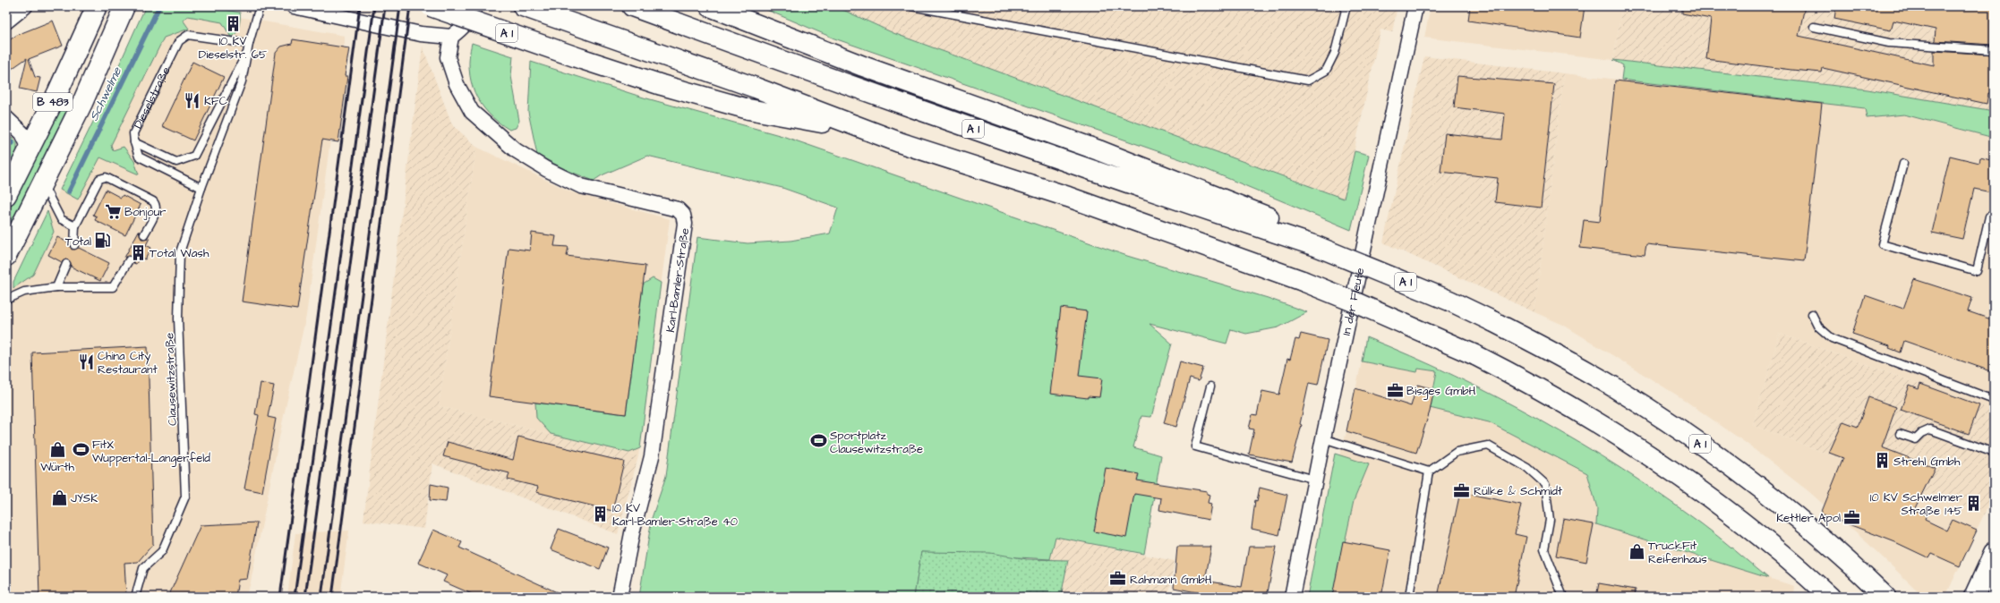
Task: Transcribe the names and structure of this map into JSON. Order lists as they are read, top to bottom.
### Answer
{
  "streets": {
    "main road": ["A 1", "B 483"],
    "street": ["Karl-Bamler-Straße", "In der Fleute"],
    "lane": ["Dieselstraße", "Clausewitzstraße"]
  },
  "crossings": [
    ["Dieselstraße", "Clausewitzstraße"]
  ],
  "water": ["Schwelme"],
  "places": {
    "building": [
      "10 KV Dieselstr. 65",
      "Total Wash",
      "Strehl Gmbh",
      "10 KV Schwelmer Straße 145",
      "10 KV Karl-Bamler-Straße 40"
    ],
    "restaurant": ["KFC", "China City Restaurant"],
    "supermarket": ["Bonjour"],
    "fuel station": ["Total"],
    "office": [
      "Bisges GmbH",
      "Rülke & Schmidt",
      "Kettler Apol",
      "Rahmann GmbH"
    ],
    "sports": ["Sportplatz Clausewitzstraße", "FitX Wuppertal-Langerfeld"],
    "shop": ["Würth", "JYSK", "TruckFit Reifenhaus"]
  }
}
